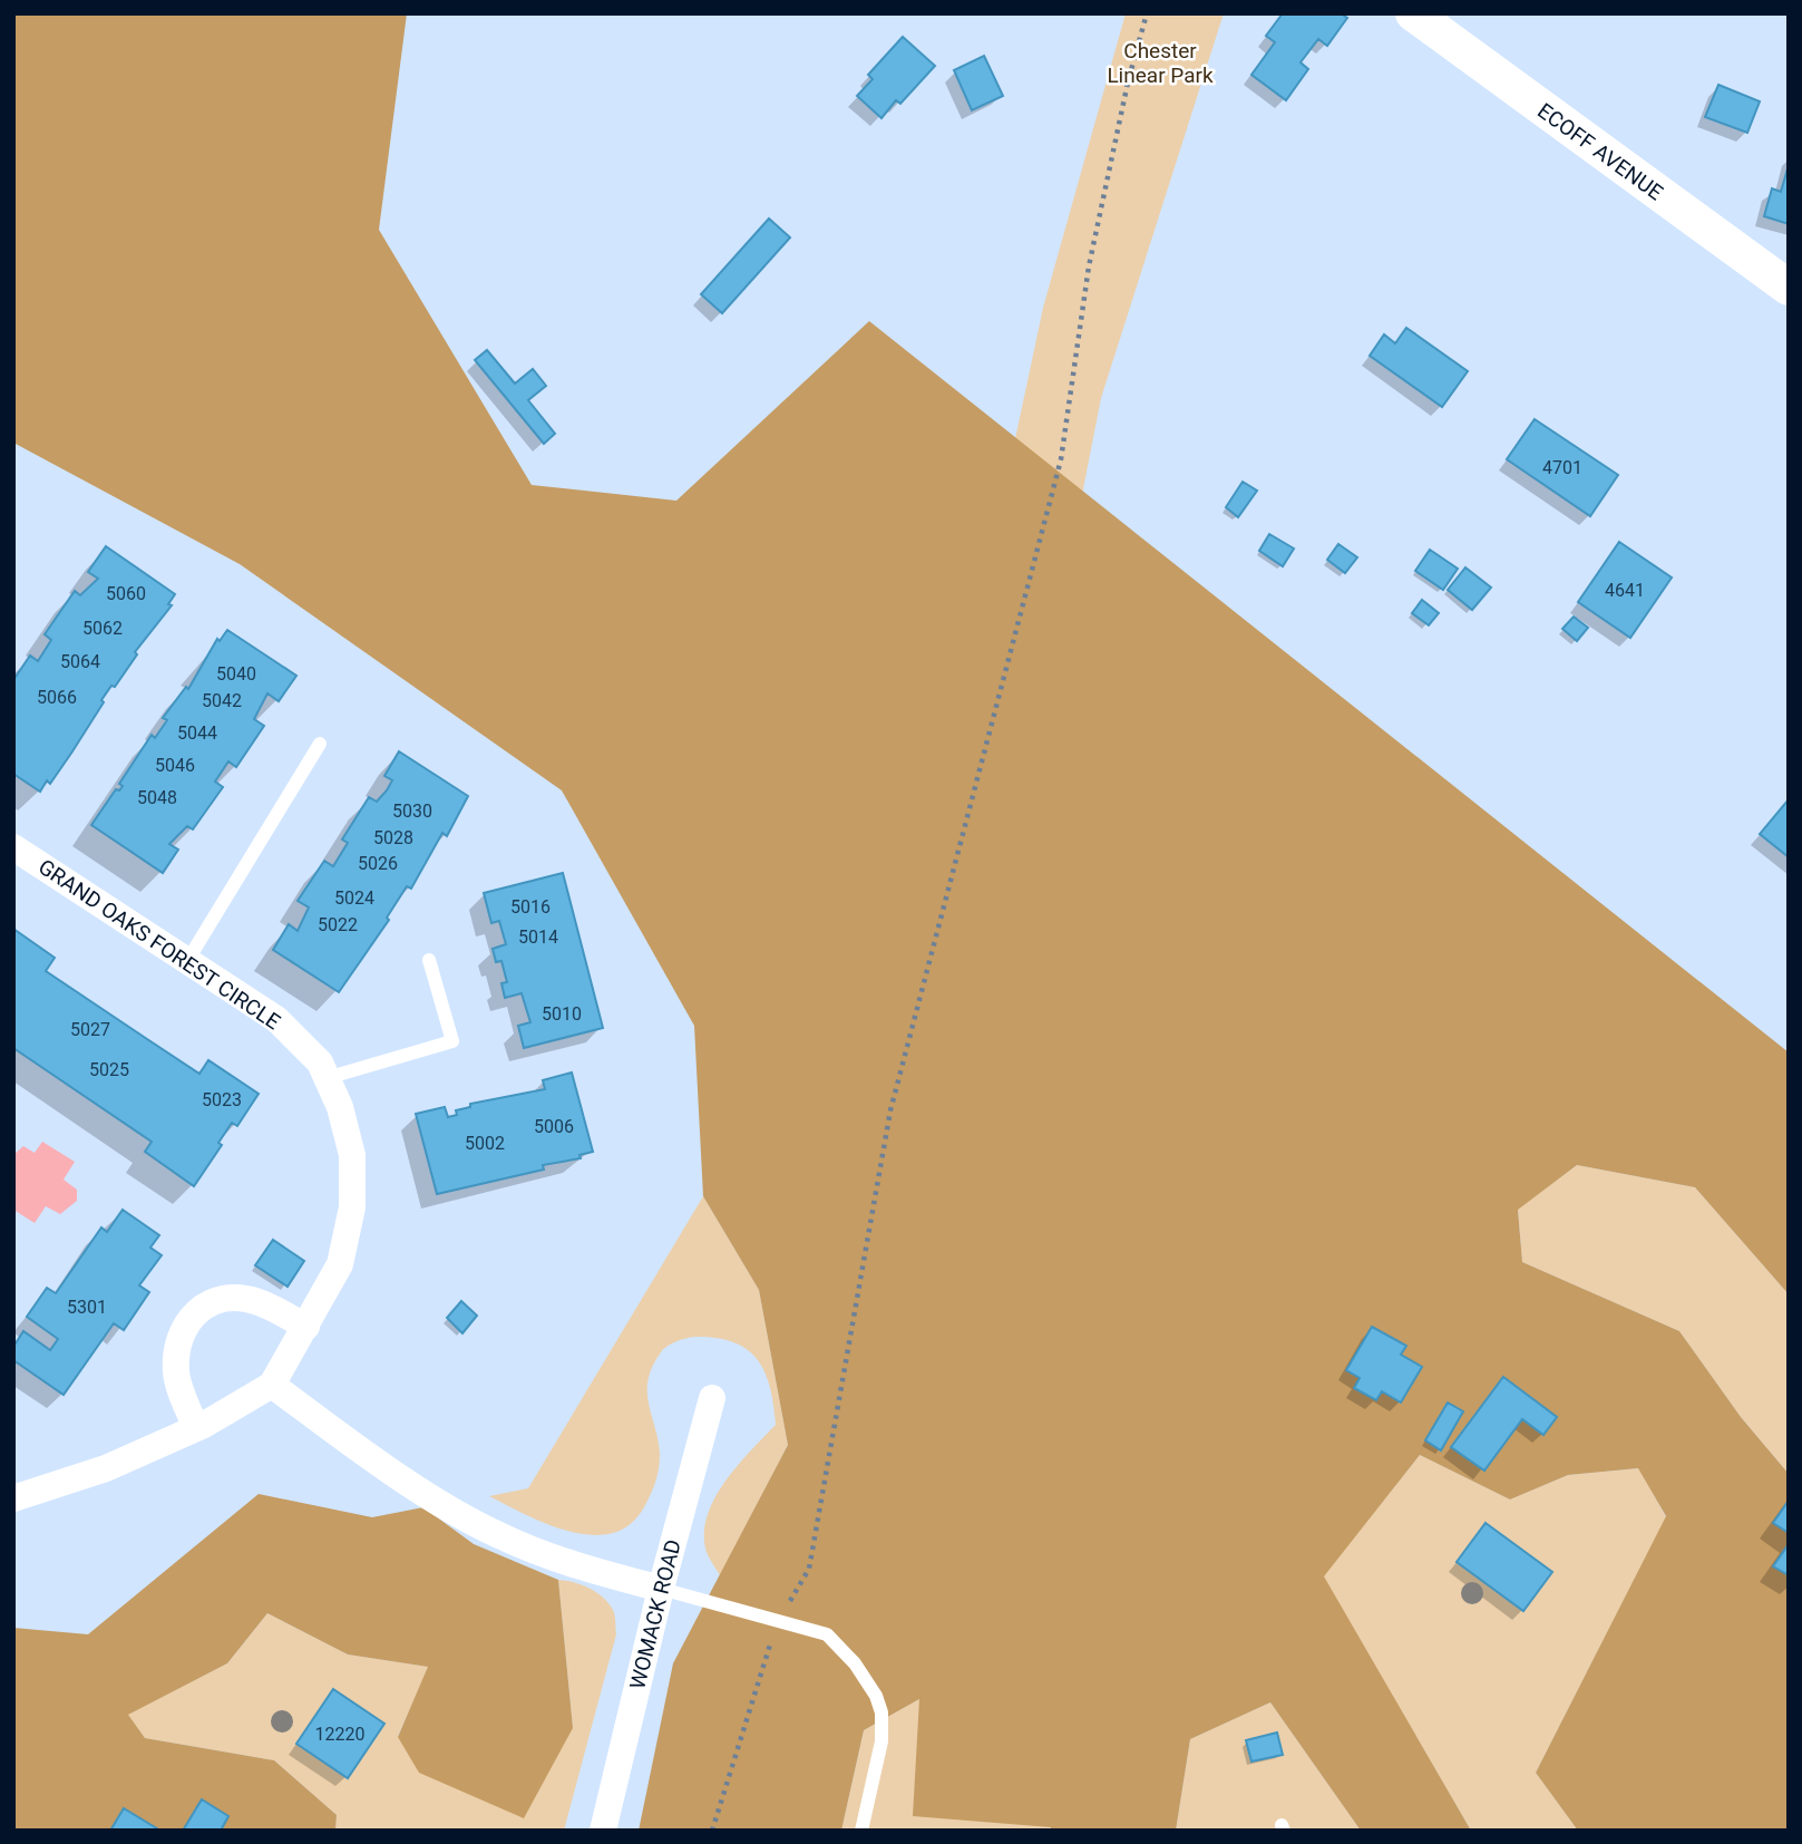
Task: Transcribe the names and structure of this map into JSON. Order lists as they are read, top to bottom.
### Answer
{
  "streets": {
    "street": ["ECOFF AVENUE", "GRAND OAKS FOREST CIRCLE", "WOMACK ROAD"]
  },
  "parks": ["Chester Linear Park"],
  "house_numbers": [
    "4701",
    "4641",
    "5060",
    "5062",
    "5064",
    "5040",
    "5066",
    "5042",
    "5044",
    "5046",
    "5048",
    "5030",
    "5028",
    "5026",
    "5024",
    "5016",
    "5022",
    "5014",
    "5010",
    "5027",
    "5025",
    "5023",
    "5006",
    "5002",
    "5301",
    "12220"
  ]
}
